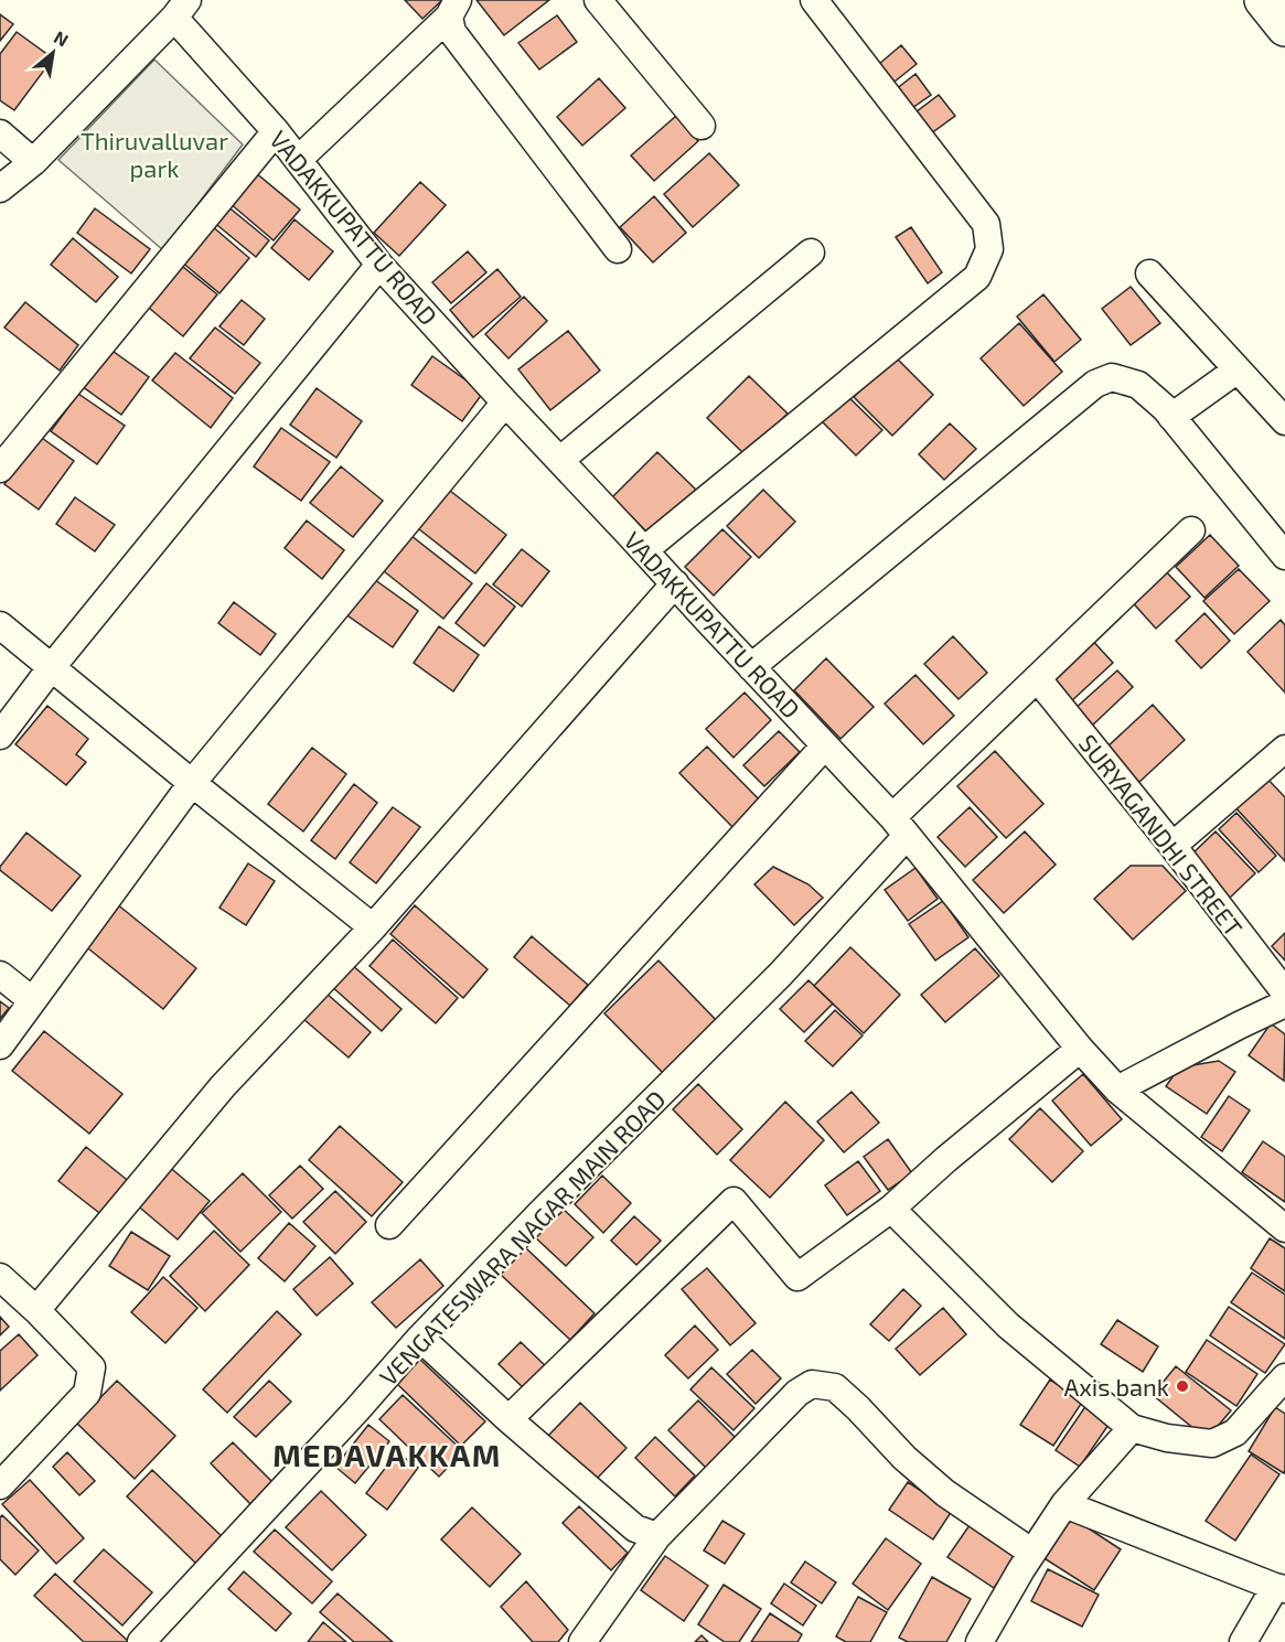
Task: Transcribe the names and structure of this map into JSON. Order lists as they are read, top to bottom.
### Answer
{
  "streets": {
    "street": ["VADAKKUPATTU ROAD", "SURYAGANDHI STREET", "VENGATESWARA NAGAR MAIN ROAD"]
  },
  "crossings": [
    ["VADAKKUPATTU ROAD", "VENGATESWARA NAGAR MAIN ROAD"],
    ["SURYAGANDHI STREET", "VENGATESWARA NAGAR MAIN ROAD"]
  ],
  "districts": ["MEDAVAKKAM"],
  "parks": ["Thiruvalluvar park"],
  "places": ["Axis bank"],
  "north": "top right"
}
